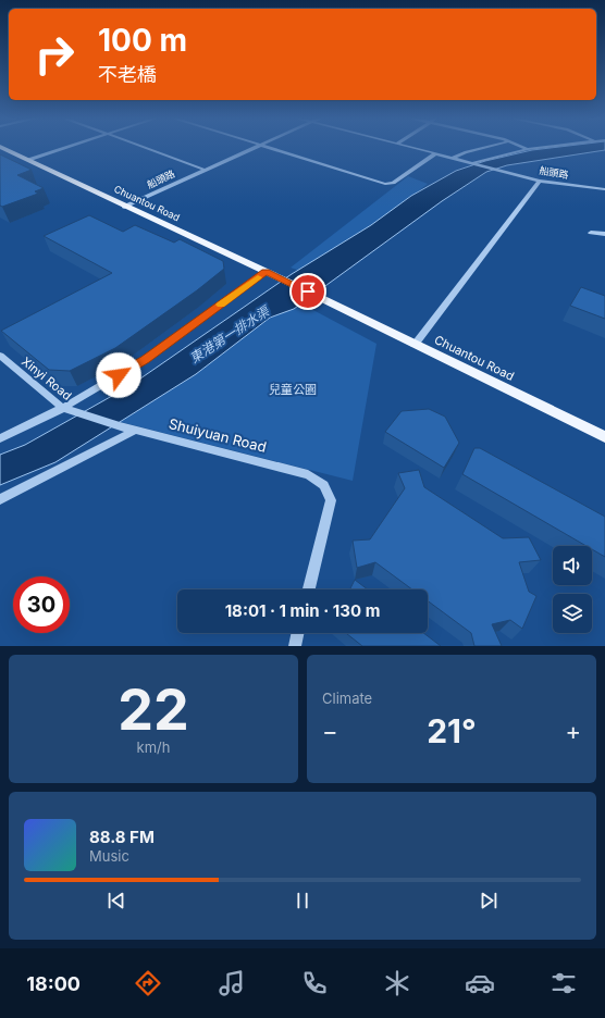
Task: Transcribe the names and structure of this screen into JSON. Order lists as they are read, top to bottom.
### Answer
{
  "streets": {
    "main road": ["Chuantou Road"],
    "street": ["船頭路", "Xinyi Road", "Shuiyuan Road"]
  },
  "crossings": [
    ["船頭路", "Chuantou Road"],
    ["Xinyi Road", "Shuiyuan Road"]
  ],
  "water": ["東港第一排水渠"],
  "parks": ["兒童公園"],
  "page": {
    "turn": ["100 m", "不老橋"],
    "limit": "30",
    "trip": "18:01 · 1 min · 130 m",
    "tile": [
      ["22", "km/h"],
      "Climate"
    ],
    "heat": ["−", "21°", "+"],
    "song": ["88.8 FM", "Music"],
    "tabs": "18:00"
  }
}
